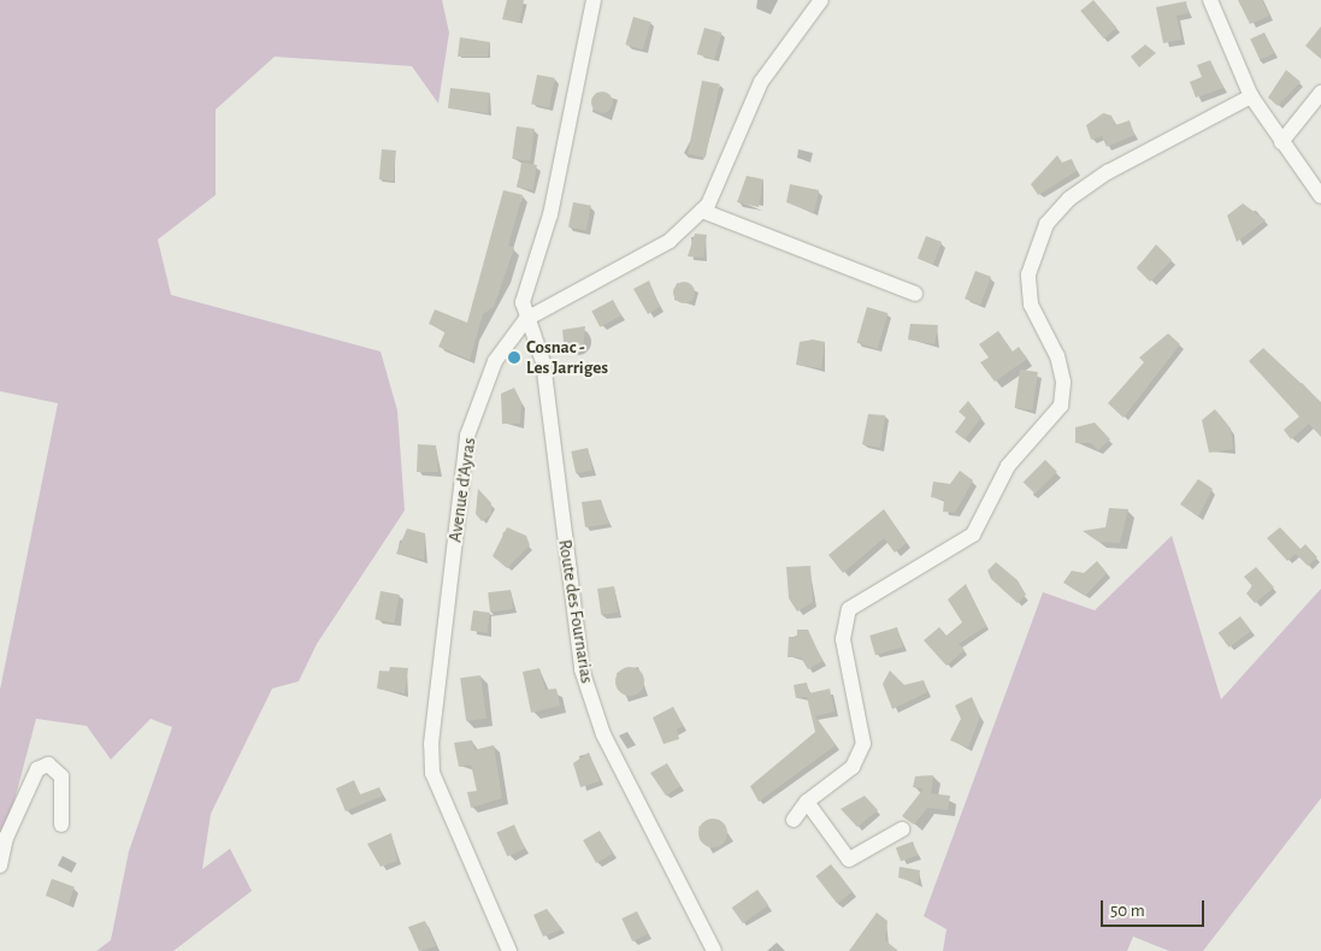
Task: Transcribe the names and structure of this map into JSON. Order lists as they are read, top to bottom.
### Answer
{
  "streets": {
    "street": ["Avenue d'Ayras", "Route des Fournarias"]
  },
  "crossings": [
    ["Avenue d'Ayras", "Route des Fournarias"]
  ],
  "places": ["Cosnac - Les Jarriges"],
  "scale_bar": "50 m"
}
